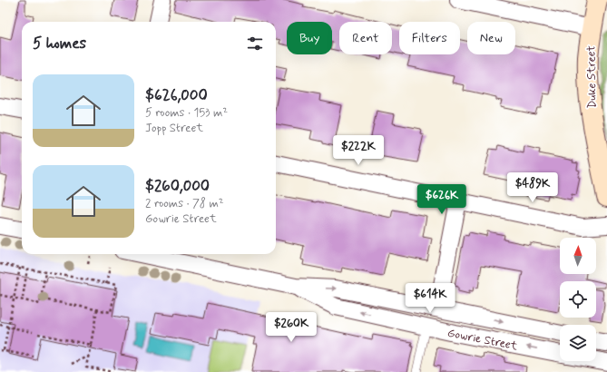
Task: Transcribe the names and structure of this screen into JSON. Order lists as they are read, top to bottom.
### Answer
{
  "streets": {
    "street": ["Duke Street", "Gowrie Street"]
  },
  "north": "top",
  "page": {
    "chip": [
      "Buy",
      "Rent",
      "Filters",
      "New"
    ],
    "heading": "5 homes",
    "list": [
      {
        "name": "$626,000",
        "note": "5 rooms · 153 m² · Jopp Street"
      },
      {
        "name": "$260,000",
        "note": "2 rooms · 78 m² · Gowrie Street"
      }
    ],
    "price": [
      "$222K",
      "$489K",
      "$626K",
      "$614K",
      "$260K"
    ]
  }
}
